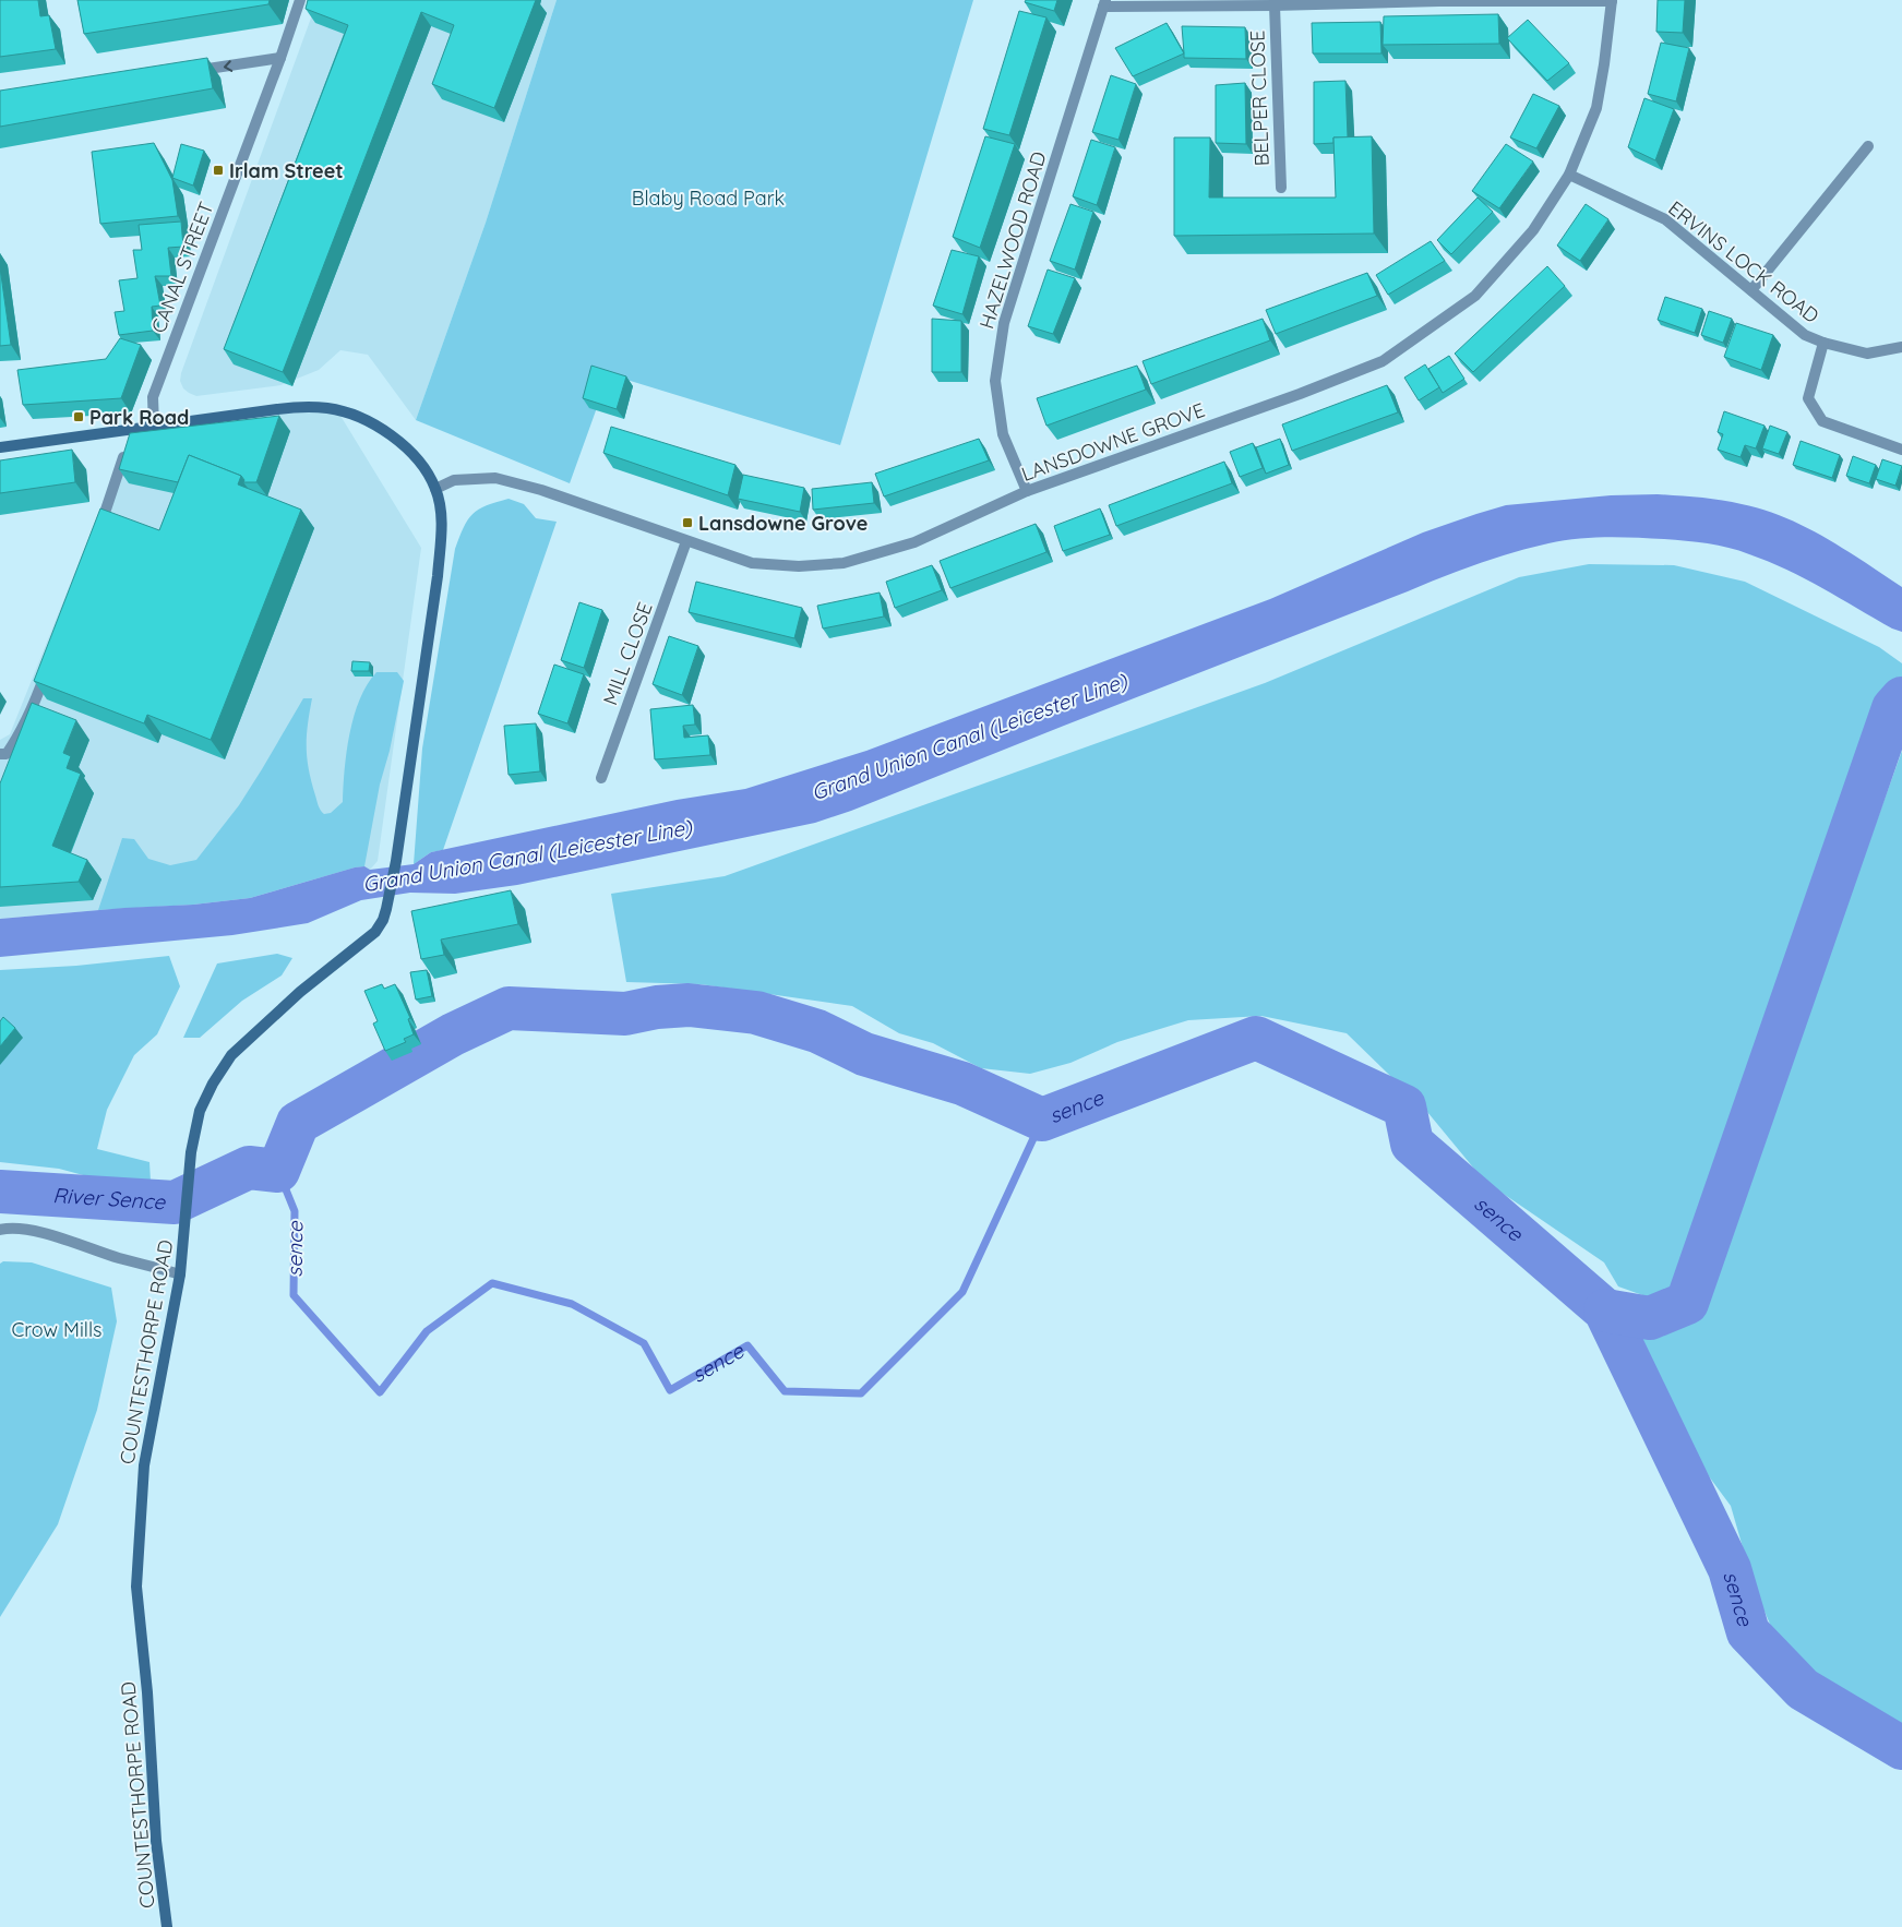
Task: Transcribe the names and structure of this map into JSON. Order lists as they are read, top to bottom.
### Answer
{
  "streets": {
    "street": [
      "BELPER CLOSE",
      "HAZELWOOD ROAD",
      "ERVINS LOCK ROAD",
      "CANAL STREET",
      "LANSDOWNE GROVE",
      "MILL CLOSE",
      "COUNTESTHORPE ROAD"
    ]
  },
  "crossings": [
    ["HAZELWOOD ROAD", "LANSDOWNE GROVE"],
    ["ERVINS LOCK ROAD", "LANSDOWNE GROVE"],
    ["LANSDOWNE GROVE", "MILL CLOSE"],
    ["LANSDOWNE GROVE", "COUNTESTHORPE ROAD"]
  ],
  "water": ["Grand Union Canal (Leicester Line)", "sence", "River Sence"],
  "parks": ["Blaby Road Park", "Crow Mills"],
  "places": {
    "transit": ["Irlam Street", "Park Road", "Lansdowne Grove"]
  }
}
